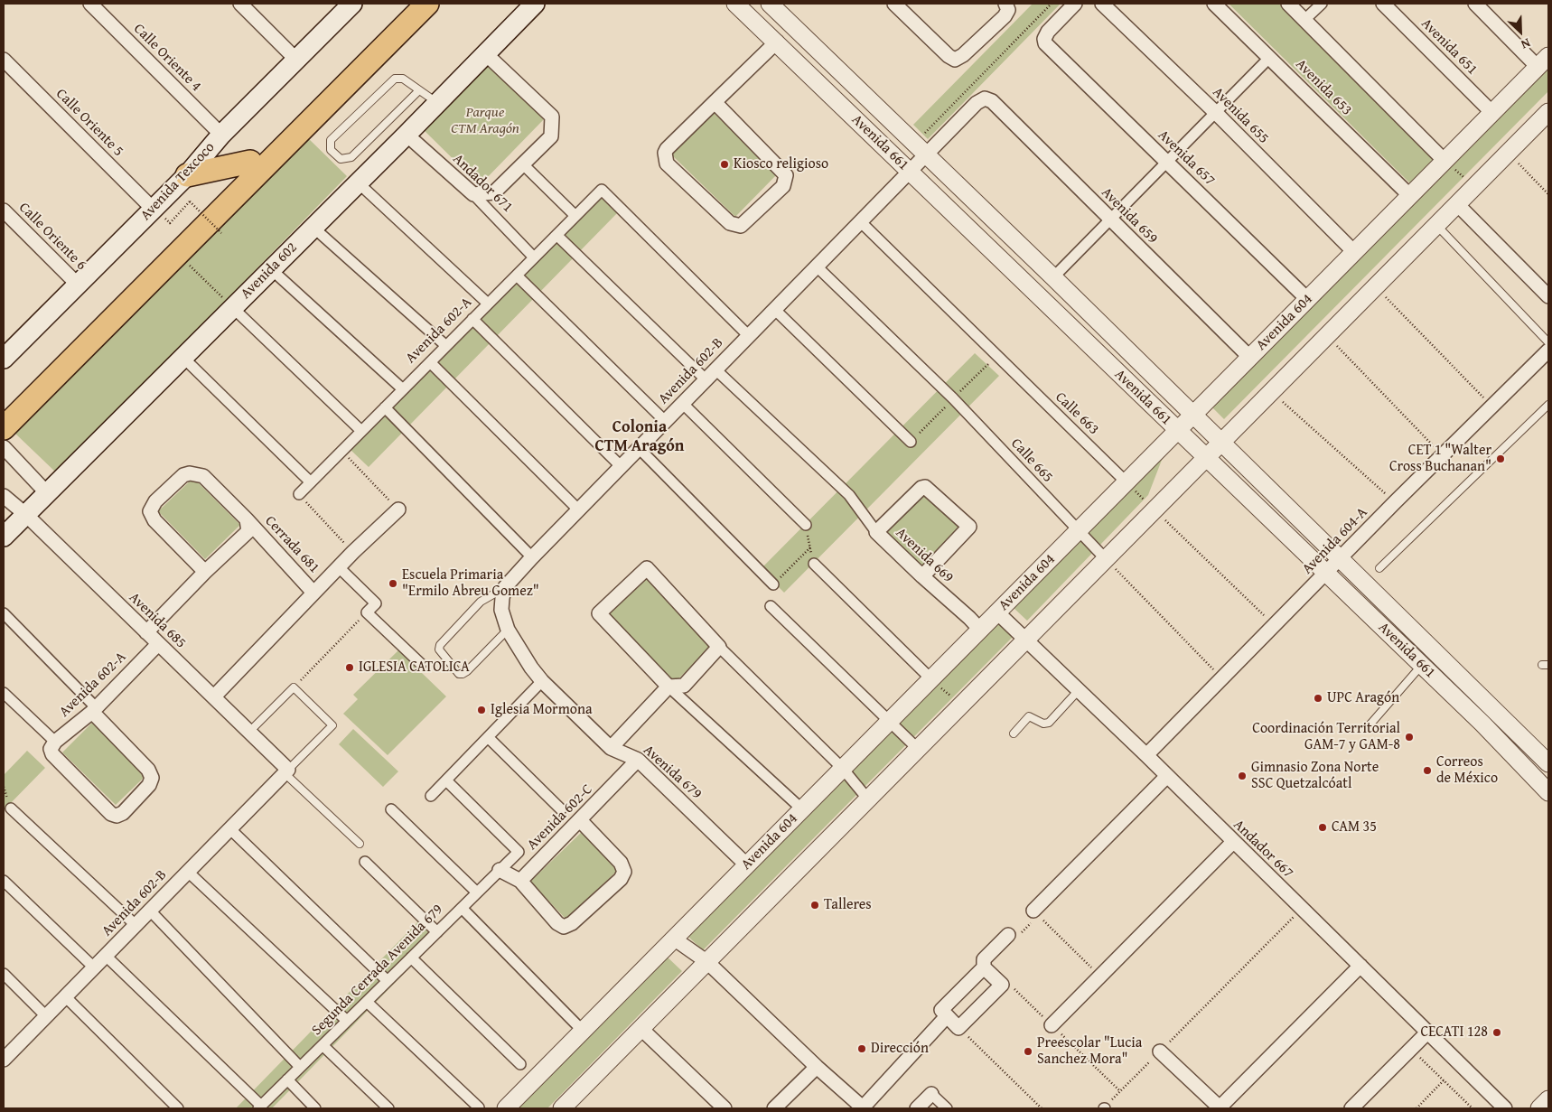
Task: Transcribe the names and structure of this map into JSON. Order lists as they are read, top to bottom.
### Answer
{
  "streets": {
    "main road": ["Avenida Texcoco", "Avenida 602"],
    "street": [
      "Avenida 651",
      "Calle Oriente 4",
      "Avenida 653",
      "Avenida 655",
      "Calle Oriente 5",
      "Avenida 661",
      "Avenida 657",
      "Andador 671",
      "Avenida 659",
      "Calle Oriente 6",
      "Avenida 604",
      "Avenida 602-A",
      "Avenida 602-B",
      "Calle 663",
      "Calle 665",
      "Avenida 604-A",
      "Cerrada 681",
      "Avenida 669",
      "Avenida 685",
      "Avenida 679",
      "Avenida 602-C",
      "Andador 667",
      "Segunda Cerrada Avenida 679"
    ]
  },
  "crossings": [
    ["Avenida 651", "Avenida 604"],
    ["Calle Oriente 4", "Avenida Texcoco"],
    ["Avenida 653", "Avenida 604"],
    ["Avenida 655", "Avenida 604"],
    ["Calle Oriente 5", "Avenida Texcoco"],
    ["Avenida 661", "Avenida 659"],
    ["Avenida 661", "Avenida 604"],
    ["Avenida 661", "Avenida 602-B"],
    ["Avenida 661", "Avenida 604-A"],
    ["Avenida 657", "Avenida 604"],
    ["Avenida Texcoco", "Calle Oriente 6"],
    ["Andador 671", "Avenida 602"],
    ["Andador 671", "Avenida 602-A"],
    ["Avenida 659", "Avenida 604"],
    ["Avenida 602", "Avenida 685"],
    ["Avenida 604", "Calle 663"],
    ["Avenida 604", "Calle 665"],
    ["Avenida 604", "Avenida 669"],
    ["Avenida 604", "Avenida 679"],
    ["Avenida 604", "Andador 667"],
    ["Avenida 602-A", "Avenida 602-B"],
    ["Avenida 602-A", "Avenida 685"],
    ["Avenida 602-B", "Calle 663"],
    ["Avenida 602-B", "Calle 665"],
    ["Avenida 602-B", "Avenida 685"],
    ["Avenida 602-B", "Avenida 679"],
    ["Avenida 604-A", "Andador 667"],
    ["Avenida 679", "Avenida 602-C"]
  ],
  "districts": ["Colonia CTM Aragón"],
  "parks": ["Parque CTM Aragón"],
  "places": [
    "Kiosco religioso",
    "CET 1 \"Walter Cross Buchanan\"",
    "Escuela Primaria \"Ermilo Abreu Gomez\"",
    "IGLESIA CATOLICA",
    "UPC Aragón",
    "Iglesia Mormona",
    "Coordinación Territorial GAM-7 y GAM-8",
    "Correos de México",
    "Gimnasio Zona Norte SSC Quetzalcóatl",
    "CAM 35",
    "Talleres",
    "CECATI 128",
    "Dirección",
    "Preescolar \"Lucia Sanchez Mora\""
  ],
  "north": "bottom right"
}
